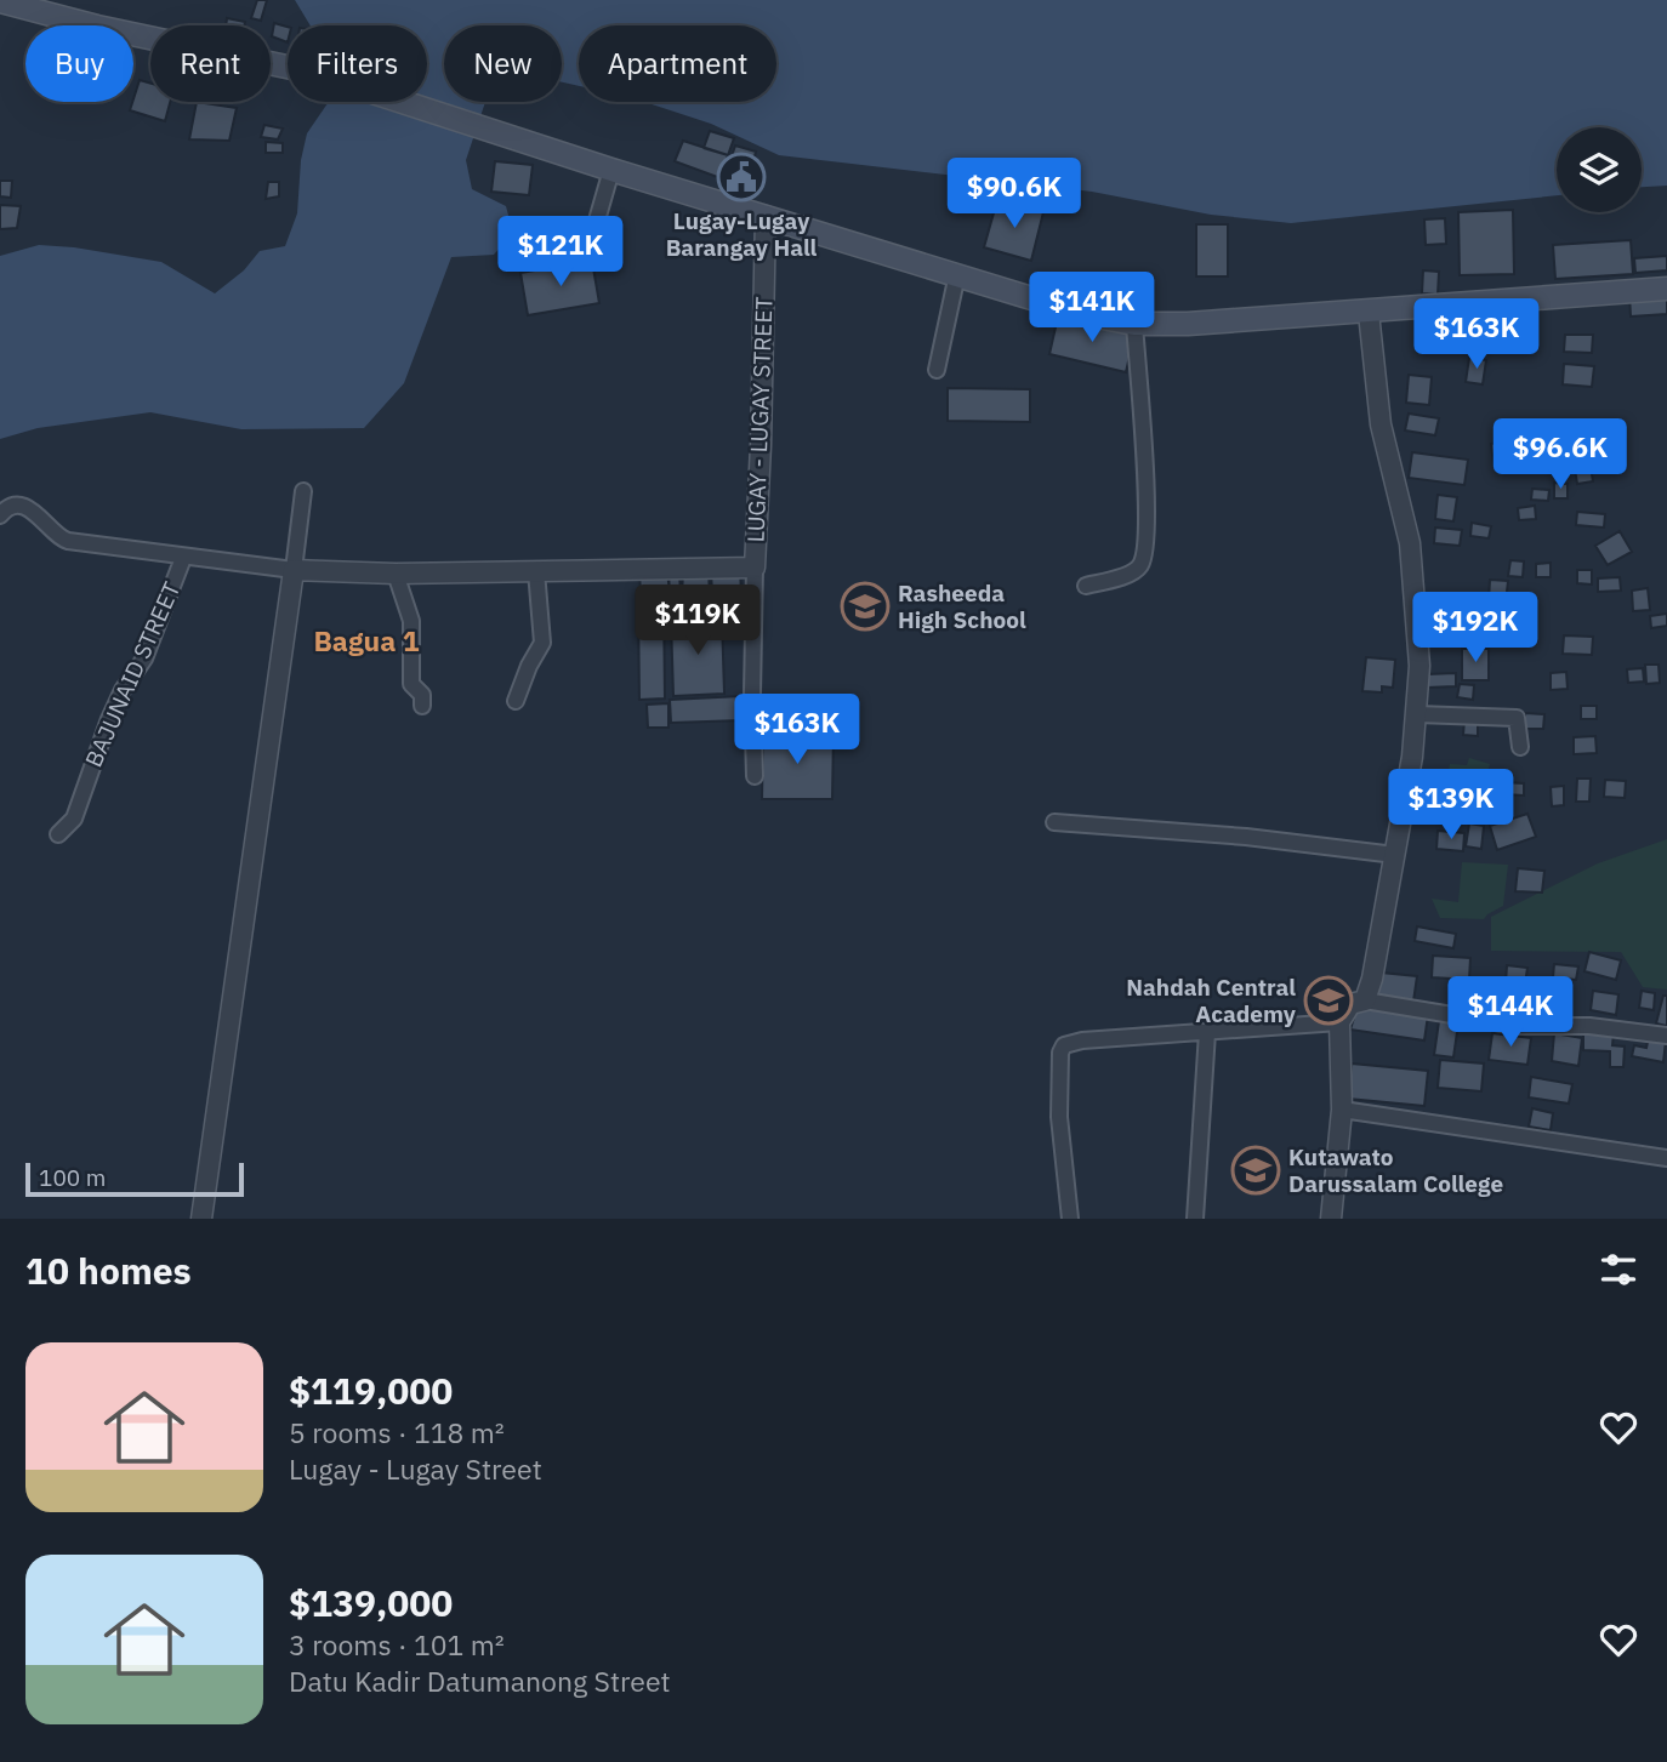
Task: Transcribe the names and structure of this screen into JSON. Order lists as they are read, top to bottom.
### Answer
{
  "streets": {
    "street": ["LUGAY - LUGAY STREET", "BAJUNAID STREET"]
  },
  "districts": ["Bagua 1"],
  "places": {
    "public building": ["Lugay-Lugay Barangay Hall"],
    "school or university": ["Rasheeda High School", "Nahdah Central Academy", "Kutawato Darussalam College"]
  },
  "scale_bar": "100 m",
  "page": {
    "chip": [
      "Buy",
      "Rent",
      "Filters",
      "New",
      "Apartment"
    ],
    "price": [
      "$90.6K",
      "$121K",
      "$141K",
      "$163K",
      "$96.6K",
      "$119K",
      "$192K",
      "$163K",
      "$139K",
      "$144K"
    ],
    "scale": "100 m",
    "heading": "10 homes",
    "list": [
      {
        "name": "$119,000",
        "note": "5 rooms · 118 m² · Lugay - Lugay Street"
      },
      {
        "name": "$139,000",
        "note": "3 rooms · 101 m² · Datu Kadir Datumanong Street"
      }
    ]
  }
}
